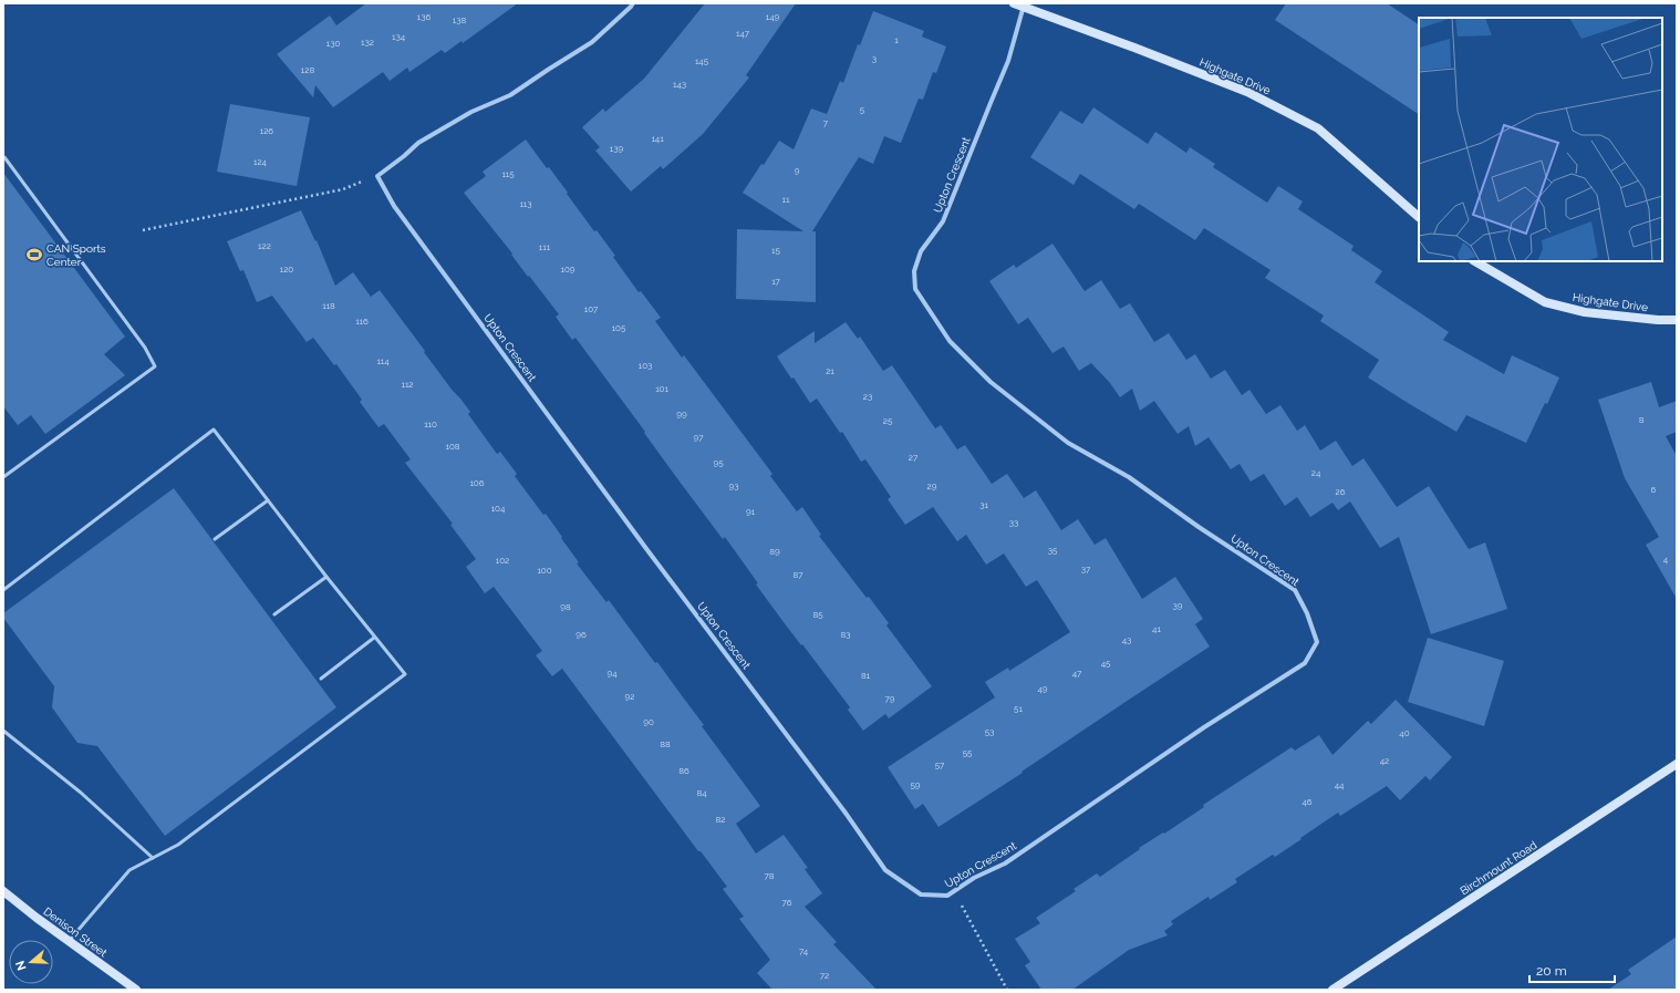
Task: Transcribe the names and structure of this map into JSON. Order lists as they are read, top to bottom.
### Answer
{
  "streets": {
    "street": [
      "Highgate Drive",
      "Upton Crescent",
      "Birchmount Road",
      "Denison Street"
    ]
  },
  "crossings": [
    ["Highgate Drive", "Upton Crescent"]
  ],
  "places": {
    "sports": ["CAN Sports Center"]
  },
  "house_numbers": [
    "136",
    "149",
    "138",
    "147",
    "134",
    "1",
    "132",
    "130",
    "3",
    "145",
    "128",
    "143",
    "5",
    "7",
    "126",
    "141",
    "139",
    "124",
    "9",
    "115",
    "11",
    "113",
    "122",
    "111",
    "15",
    "120",
    "109",
    "17",
    "118",
    "107",
    "116",
    "105",
    "114",
    "103",
    "21",
    "112",
    "101",
    "23",
    "99",
    "8",
    "25",
    "110",
    "97",
    "108",
    "27",
    "95",
    "24",
    "106",
    "93",
    "29",
    "6",
    "26",
    "31",
    "104",
    "91",
    "33",
    "35",
    "89",
    "4",
    "102",
    "37",
    "100",
    "87",
    "39",
    "98",
    "85",
    "41",
    "96",
    "83",
    "43",
    "45",
    "94",
    "47",
    "81",
    "49",
    "92",
    "79",
    "51",
    "90",
    "53",
    "40",
    "88",
    "55",
    "42",
    "57",
    "86",
    "59",
    "44",
    "84",
    "46",
    "82",
    "78",
    "76",
    "74",
    "72"
  ],
  "scale_bar": "20 m",
  "north": "left"
}
